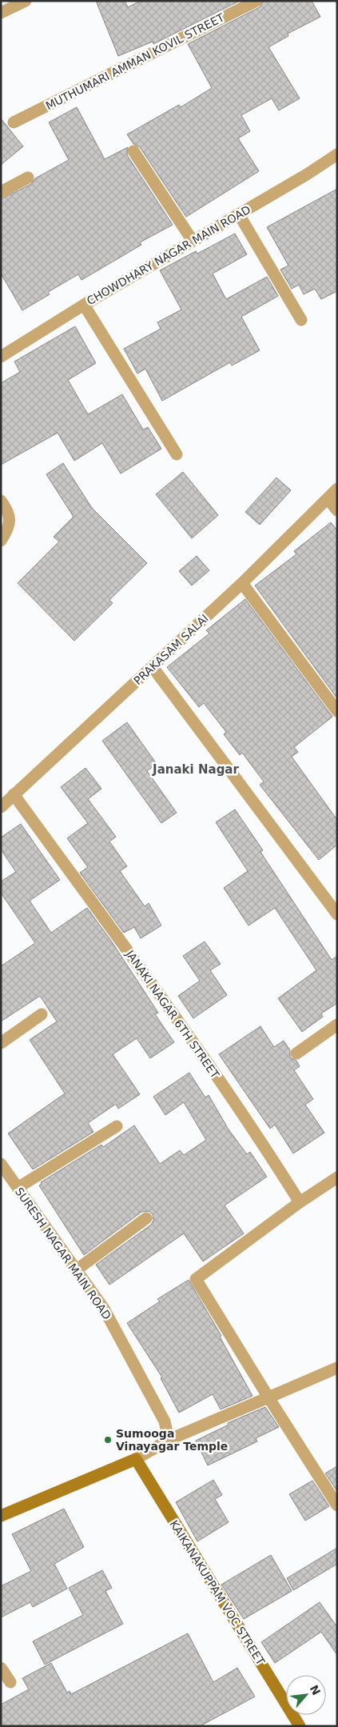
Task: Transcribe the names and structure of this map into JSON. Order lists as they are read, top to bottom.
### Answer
{
  "streets": {
    "main road": ["KAIKANAKUPPAM VOC STREET"],
    "street": [
      "MUTHUMARI AMMAN KOVIL STREET",
      "CHOWDHARY NAGAR MAIN ROAD",
      "PRAKASAM SALAI",
      "JANAKI NAGAR 6TH STREET",
      "SURESH NAGAR MAIN ROAD"
    ]
  },
  "crossings": [
    ["PRAKASAM SALAI", "JANAKI NAGAR 6TH STREET"]
  ],
  "districts": ["Janaki Nagar"],
  "places": ["Sumooga Vinayagar Temple"],
  "north": "top right"
}
